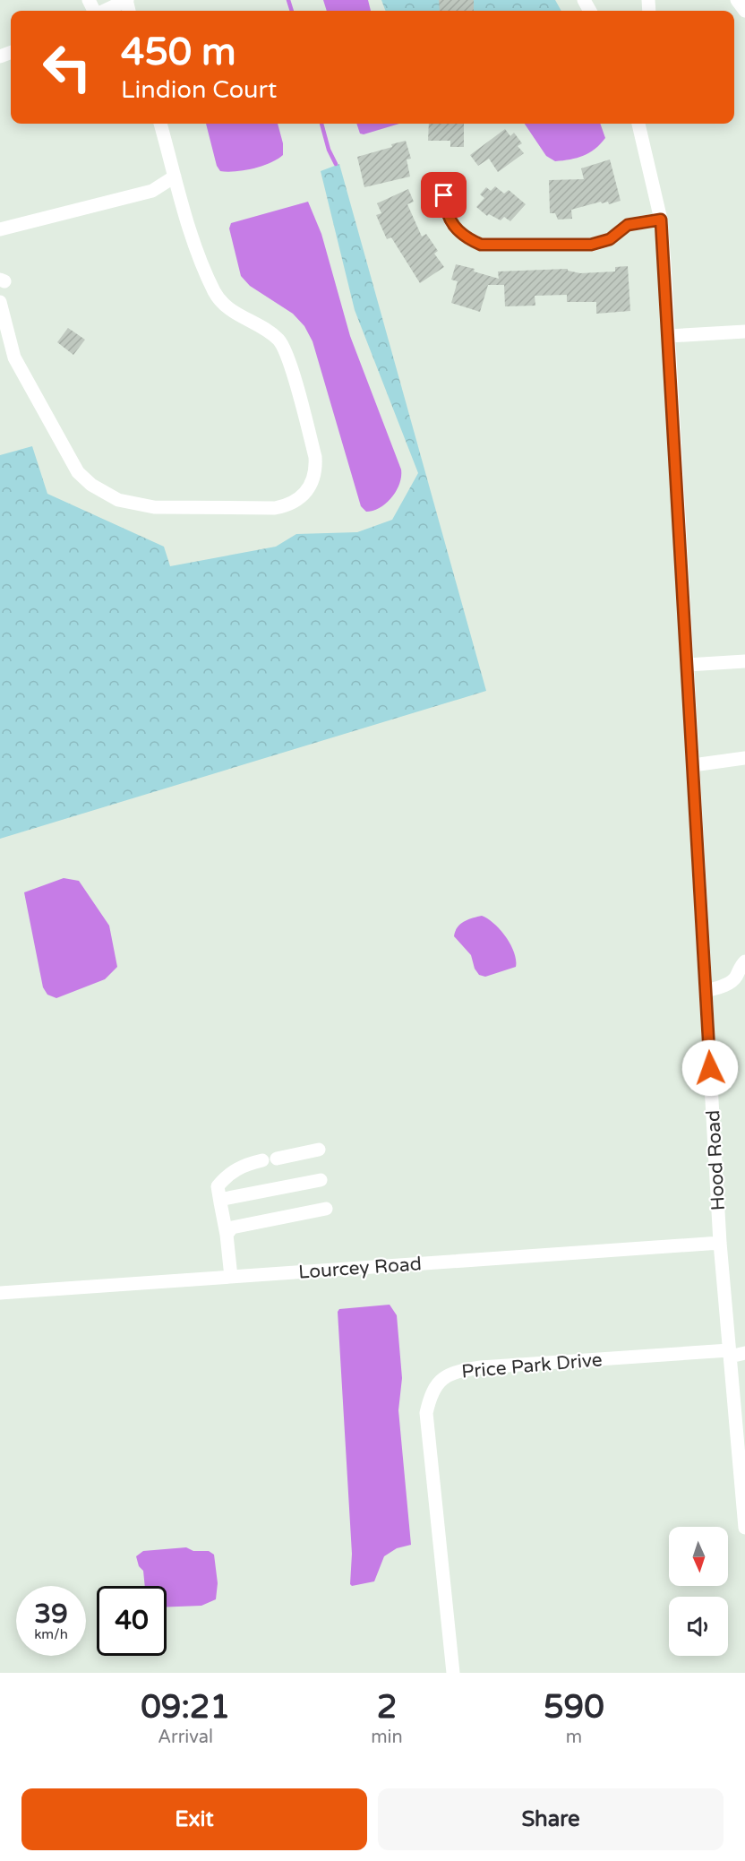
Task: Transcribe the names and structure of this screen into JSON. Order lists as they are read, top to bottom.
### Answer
{
  "streets": {
    "street": ["Hood Road", "Lourcey Road", "Price Park Drive"]
  },
  "crossings": [
    ["Hood Road", "Lourcey Road"],
    ["Hood Road", "Price Park Drive"]
  ],
  "north": "bottom",
  "page": {
    "turn": ["450 m", "Lindion Court"],
    "speed": "39 km/h",
    "limit": "40",
    "eta": [
      "09:21",
      "Arrival",
      "2",
      "min",
      "590",
      "m"
    ],
    "buttons": ["Exit", "Share"]
  }
}
